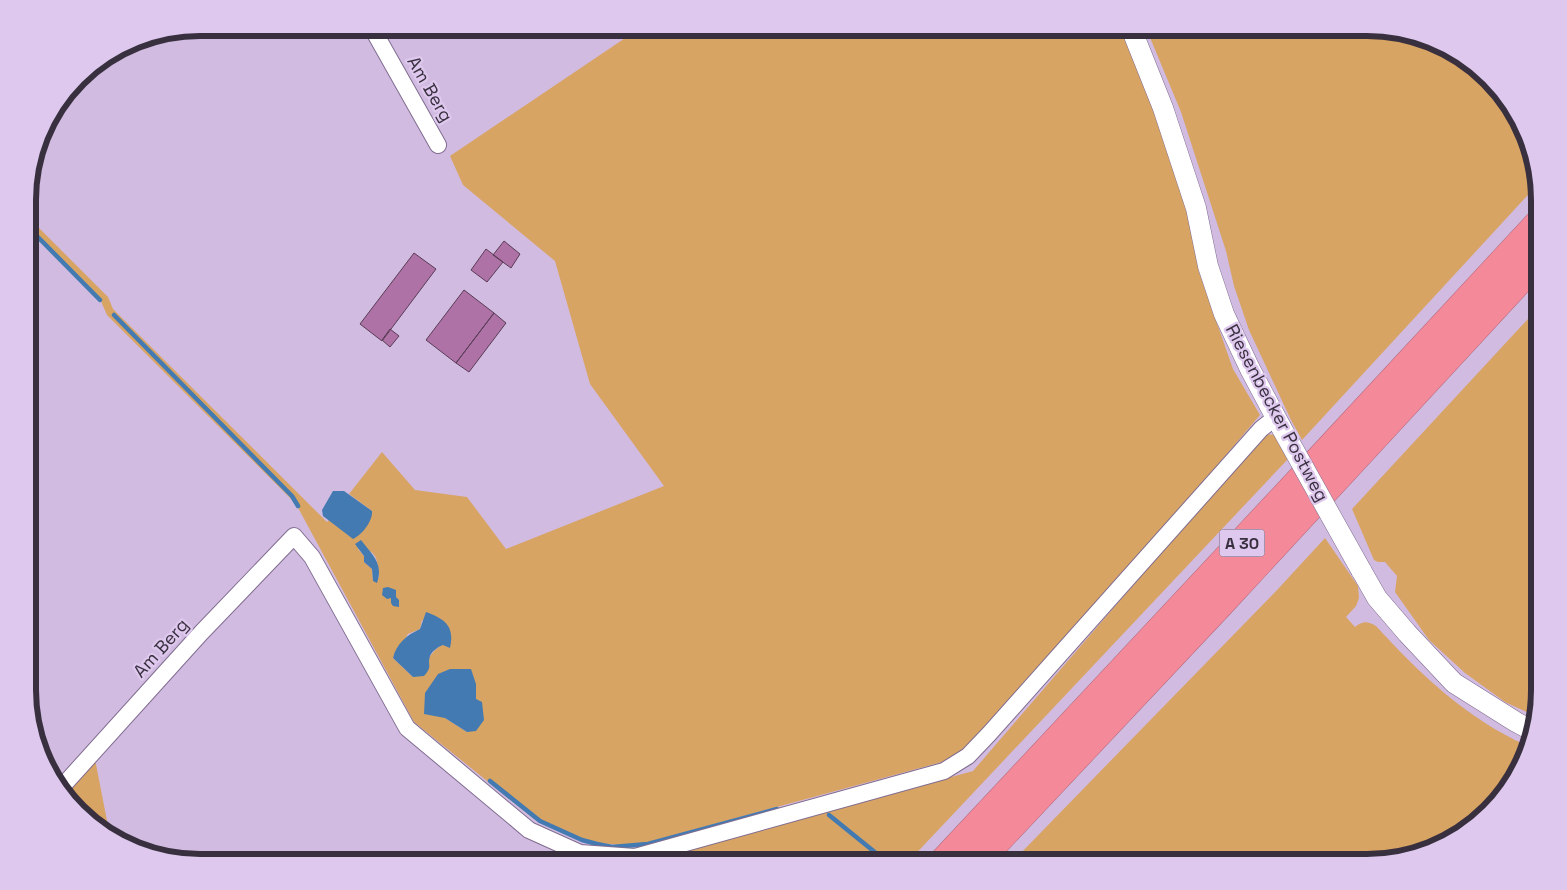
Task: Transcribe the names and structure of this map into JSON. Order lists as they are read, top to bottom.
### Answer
{
  "streets": {
    "highway": ["A 30"],
    "street": ["Am Berg", "Riesenbecker Postweg"]
  },
  "crossings": [
    ["Am Berg", "Riesenbecker Postweg"]
  ]
}
